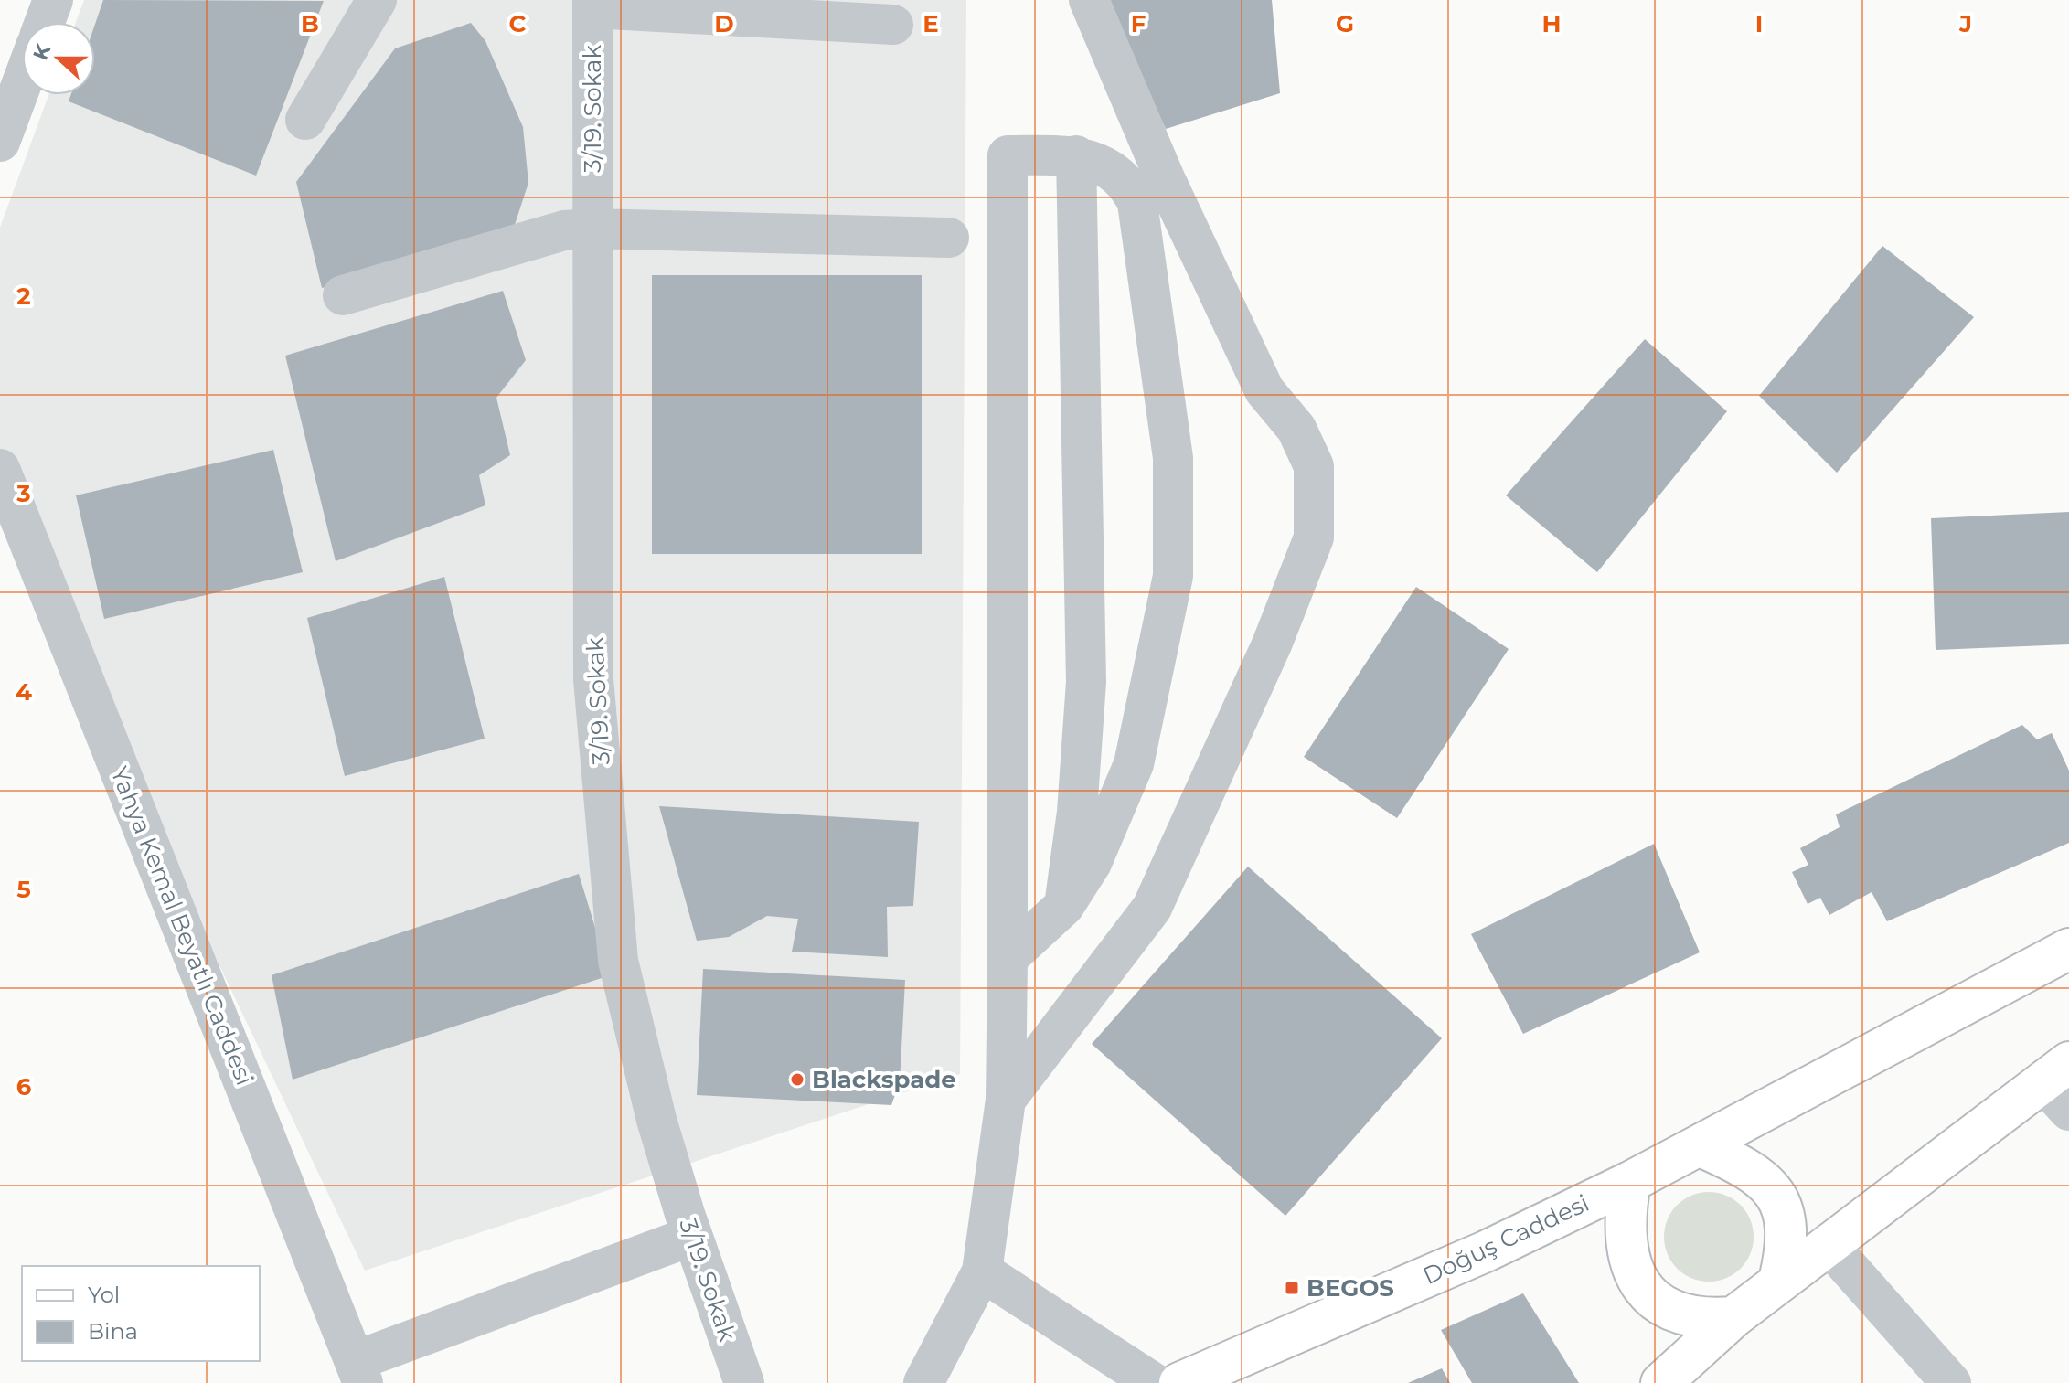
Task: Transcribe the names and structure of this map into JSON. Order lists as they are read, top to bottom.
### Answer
{
  "streets": {
    "main road": ["Doğuş Caddesi"],
    "street": ["3/19. Sokak", "Yahya Kemal Beyatlı Caddesi"]
  },
  "places": {
    "other": ["Blackspade"],
    "transit": ["BEGOS"]
  },
  "legend": ["Yol", "Bina"],
  "north": "left",
  "grid": {
    "columns": [
      "B",
      "C",
      "D",
      "E",
      "F",
      "G",
      "H",
      "I",
      "J"
    ],
    "rows": [
      "2",
      "3",
      "4",
      "5",
      "6"
    ]
  }
}
